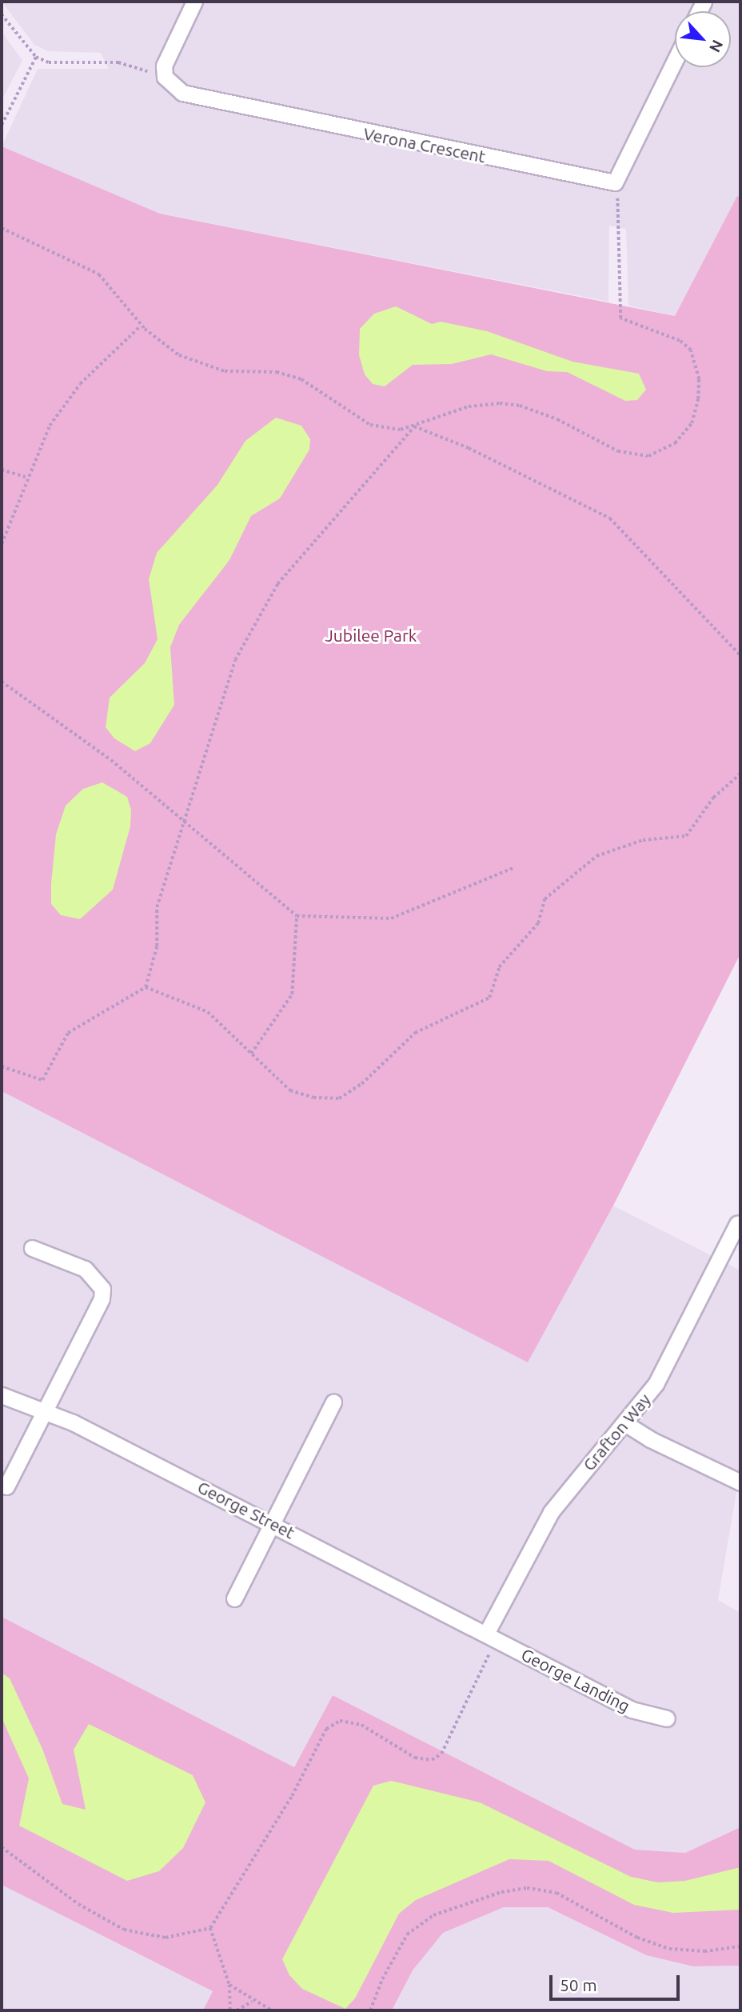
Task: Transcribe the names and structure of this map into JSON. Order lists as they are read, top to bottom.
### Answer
{
  "streets": {
    "street": [
      "Verona Crescent",
      "Grafton Way",
      "George Street",
      "George Landing"
    ]
  },
  "crossings": [
    ["Grafton Way", "George Street"],
    ["Grafton Way", "George Landing"],
    ["George Street", "George Landing"]
  ],
  "parks": ["Jubilee Park"],
  "scale_bar": "50 m",
  "north": "bottom right"
}
